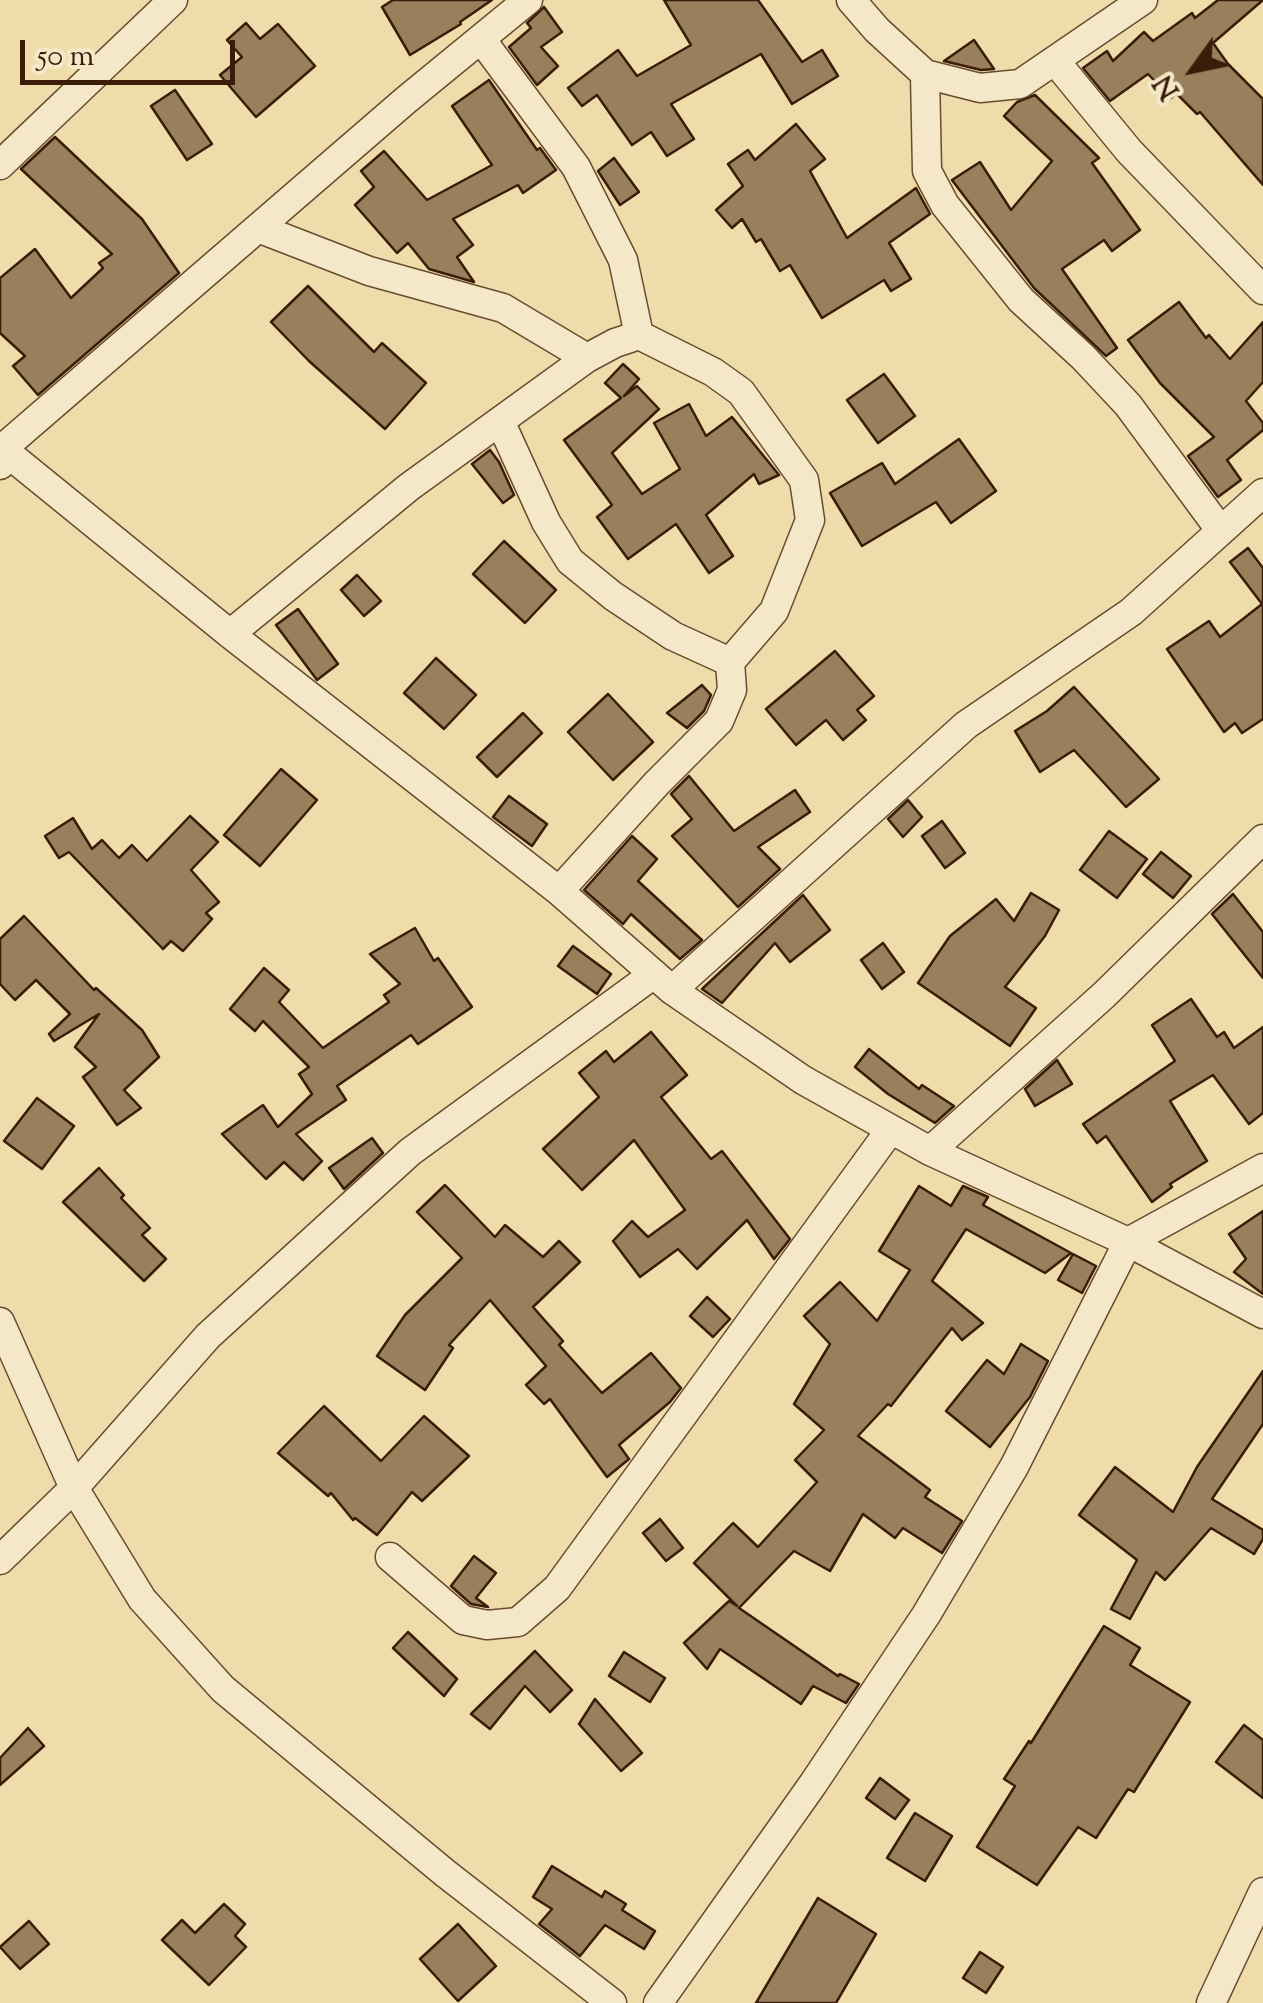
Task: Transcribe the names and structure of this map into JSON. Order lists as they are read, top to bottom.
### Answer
{
  "scale_bar": "50 m",
  "north": "bottom left"
}
